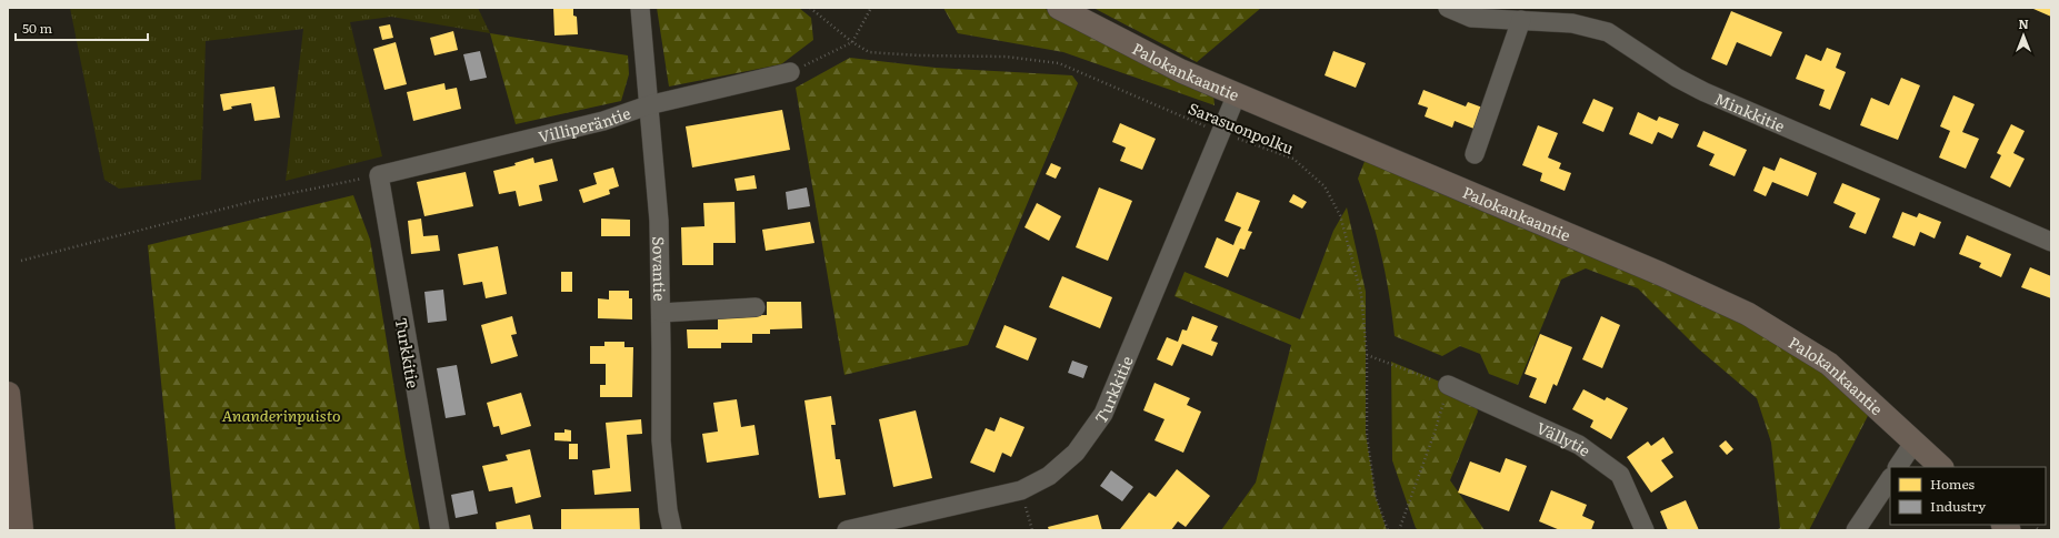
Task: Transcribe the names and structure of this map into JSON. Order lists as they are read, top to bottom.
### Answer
{
  "streets": {
    "main road": ["Palokankaantie"],
    "street": [
      "Minkkitie",
      "Villiperäntie",
      "Sovantie",
      "Turkkitie",
      "Vällytie"
    ],
    "path": ["Sarasuonpolku"]
  },
  "crossings": [
    ["Palokankaantie", "Turkkitie"],
    ["Villiperäntie", "Sovantie"],
    ["Villiperäntie", "Turkkitie"],
    ["Sarasuonpolku", "Turkkitie"]
  ],
  "parks": ["Ananderinpuisto"],
  "legend": ["Homes", "Industry"],
  "scale_bar": "50 m",
  "north": "top"
}
